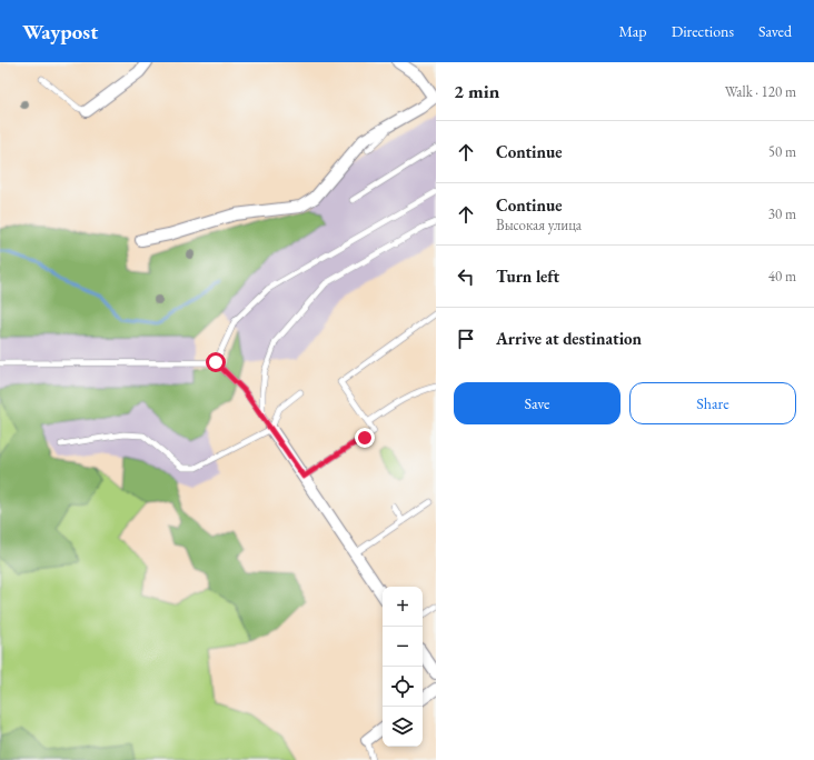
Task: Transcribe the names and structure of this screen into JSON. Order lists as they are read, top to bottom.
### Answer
{
  "page": {
    "header": "Waypost",
    "nav": ["Map", "Directions", "Saved"],
    "heading": ["2 min", "Walk · 120 m"],
    "list": [
      ["Continue", "50 m"],
      ["Continue", "Высокая улица", "30 m"],
      ["Turn left", "40 m"],
      "Arrive at destination"
    ],
    "buttons": ["Save", "Share"],
    "map_buttons": ["+", "−"]
  }
}
